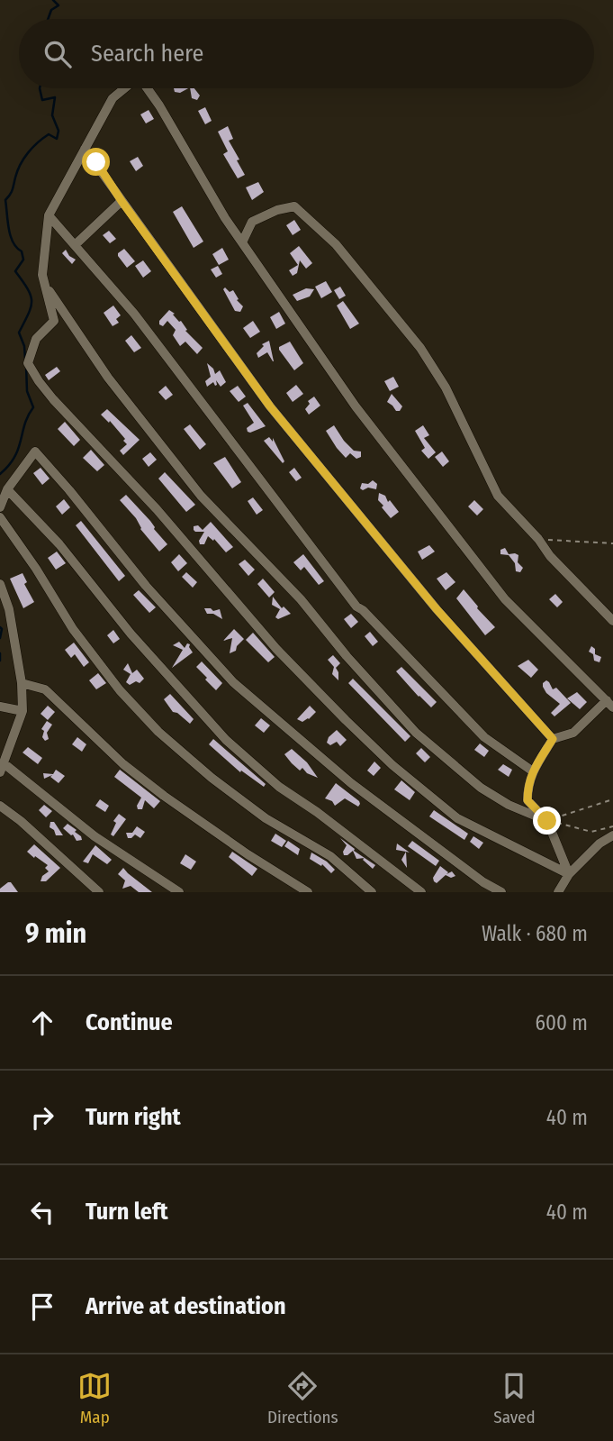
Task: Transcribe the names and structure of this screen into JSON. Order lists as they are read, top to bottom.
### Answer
{
  "page": {
    "search": "Search here",
    "heading": ["9 min", "Walk · 680 m"],
    "list": [
      ["Continue", "600 m"],
      ["Turn right", "40 m"],
      ["Turn left", "40 m"],
      "Arrive at destination"
    ],
    "nav": ["Map", "Directions", "Saved"]
  }
}
